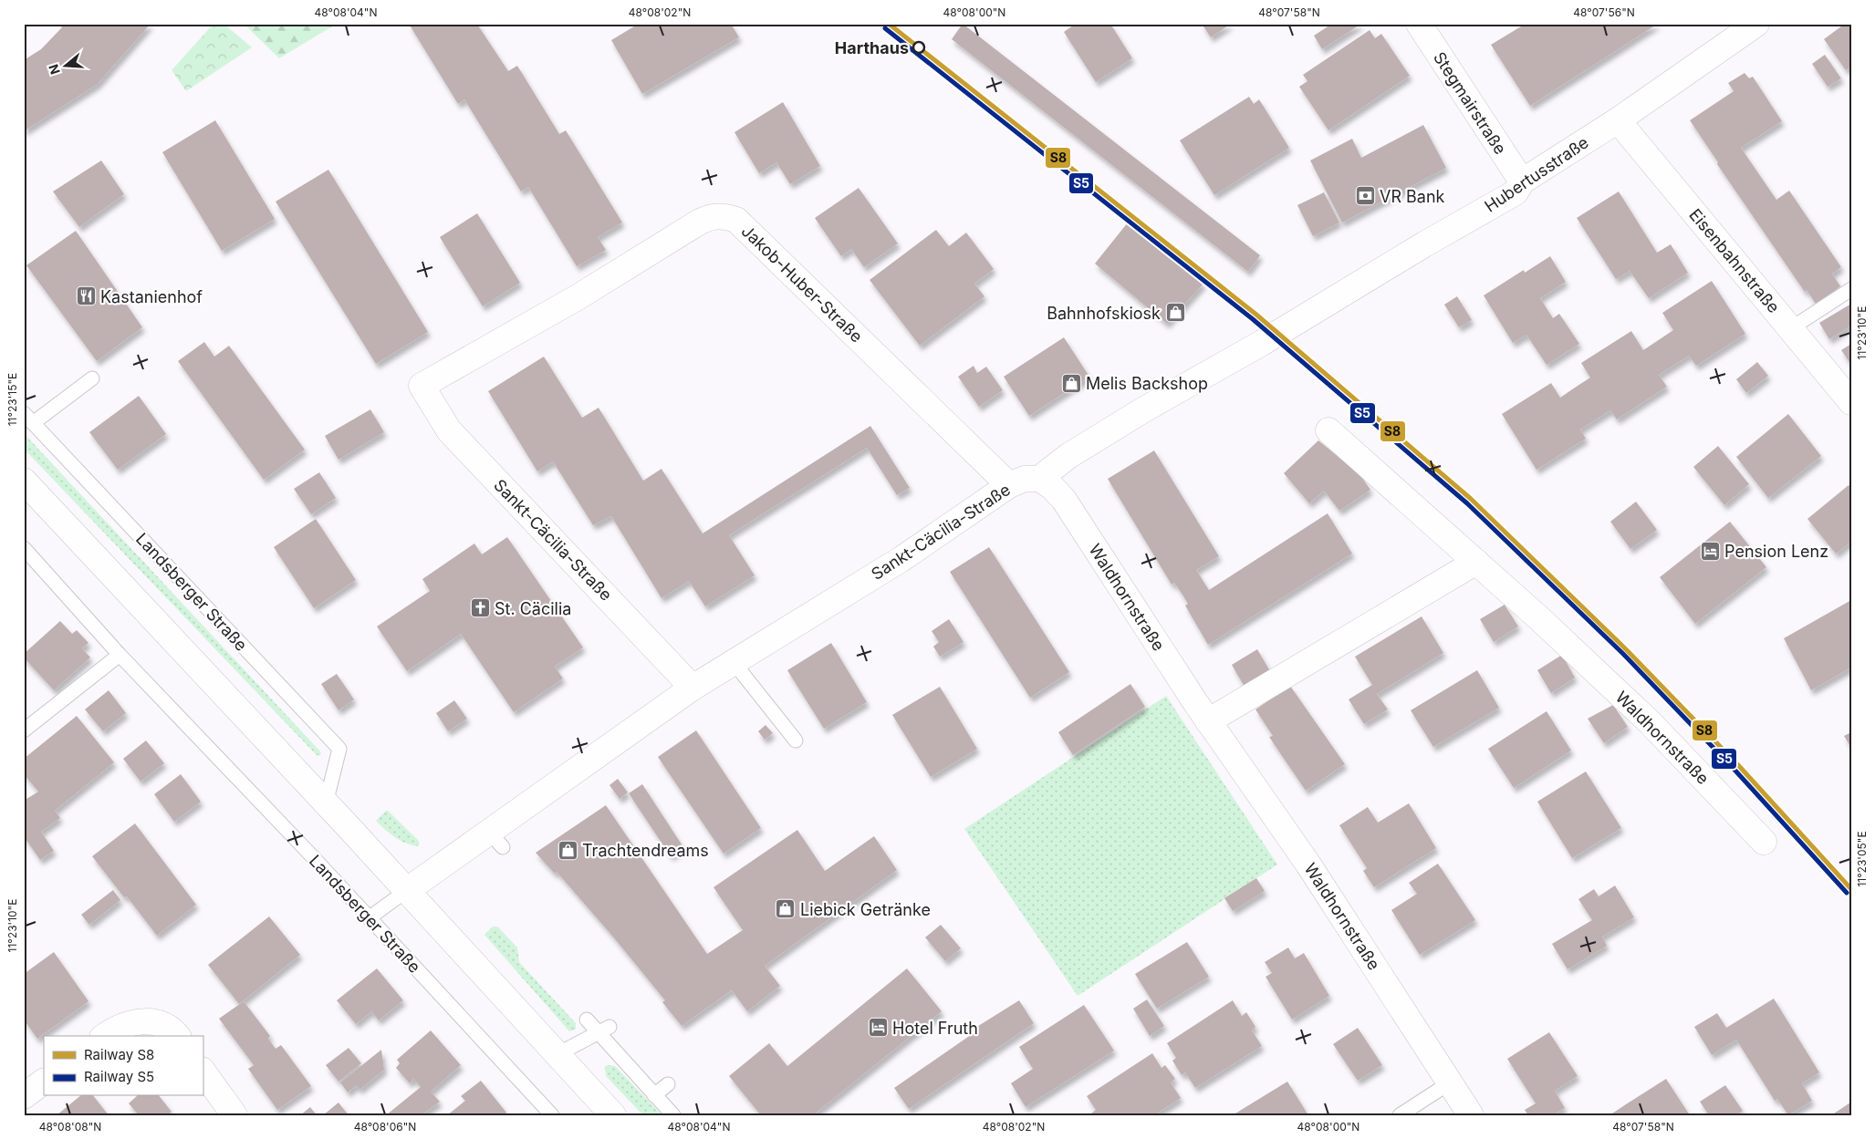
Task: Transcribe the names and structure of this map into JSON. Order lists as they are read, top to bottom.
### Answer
{
  "streets": {
    "street": [
      "Stegmairstraße",
      "Hubertusstraße",
      "Eisenbahnstraße",
      "Jakob-Huber-Straße",
      "Sankt-Cäcilia-Straße",
      "Waldhornstraße"
    ],
    "lane": ["Landsberger Straße"]
  },
  "crossings": [
    ["Stegmairstraße", "Hubertusstraße"],
    ["Hubertusstraße", "Eisenbahnstraße"],
    ["Hubertusstraße", "Sankt-Cäcilia-Straße"],
    ["Hubertusstraße", "Waldhornstraße"],
    ["Jakob-Huber-Straße", "Sankt-Cäcilia-Straße"],
    ["Sankt-Cäcilia-Straße", "Waldhornstraße"]
  ],
  "places": {
    "other": ["Harthaus"],
    "bank": ["VR Bank"],
    "restaurant": ["Kastanienhof"],
    "shop": [
      "Bahnhofskiosk",
      "Melis Backshop",
      "Trachtendreams",
      "Liebick Getränke"
    ],
    "hotel": ["Pension Lenz", "Hotel Fruth"],
    "church": ["St. Cäcilia"]
  },
  "lines": ["rail line S8", "rail line S5"],
  "legend": ["Railway S8", "Railway S5"],
  "north": "left",
  "coordinates": [
    "48°08'04\"N",
    "48°08'02\"N",
    "48°08'00\"N",
    "48°07'58\"N",
    "48°07'56\"N",
    "11°23'10\"E",
    "11°23'15\"E",
    "11°23'05\"E",
    "48°08'08\"N",
    "48°08'06\"N"
  ]
}
